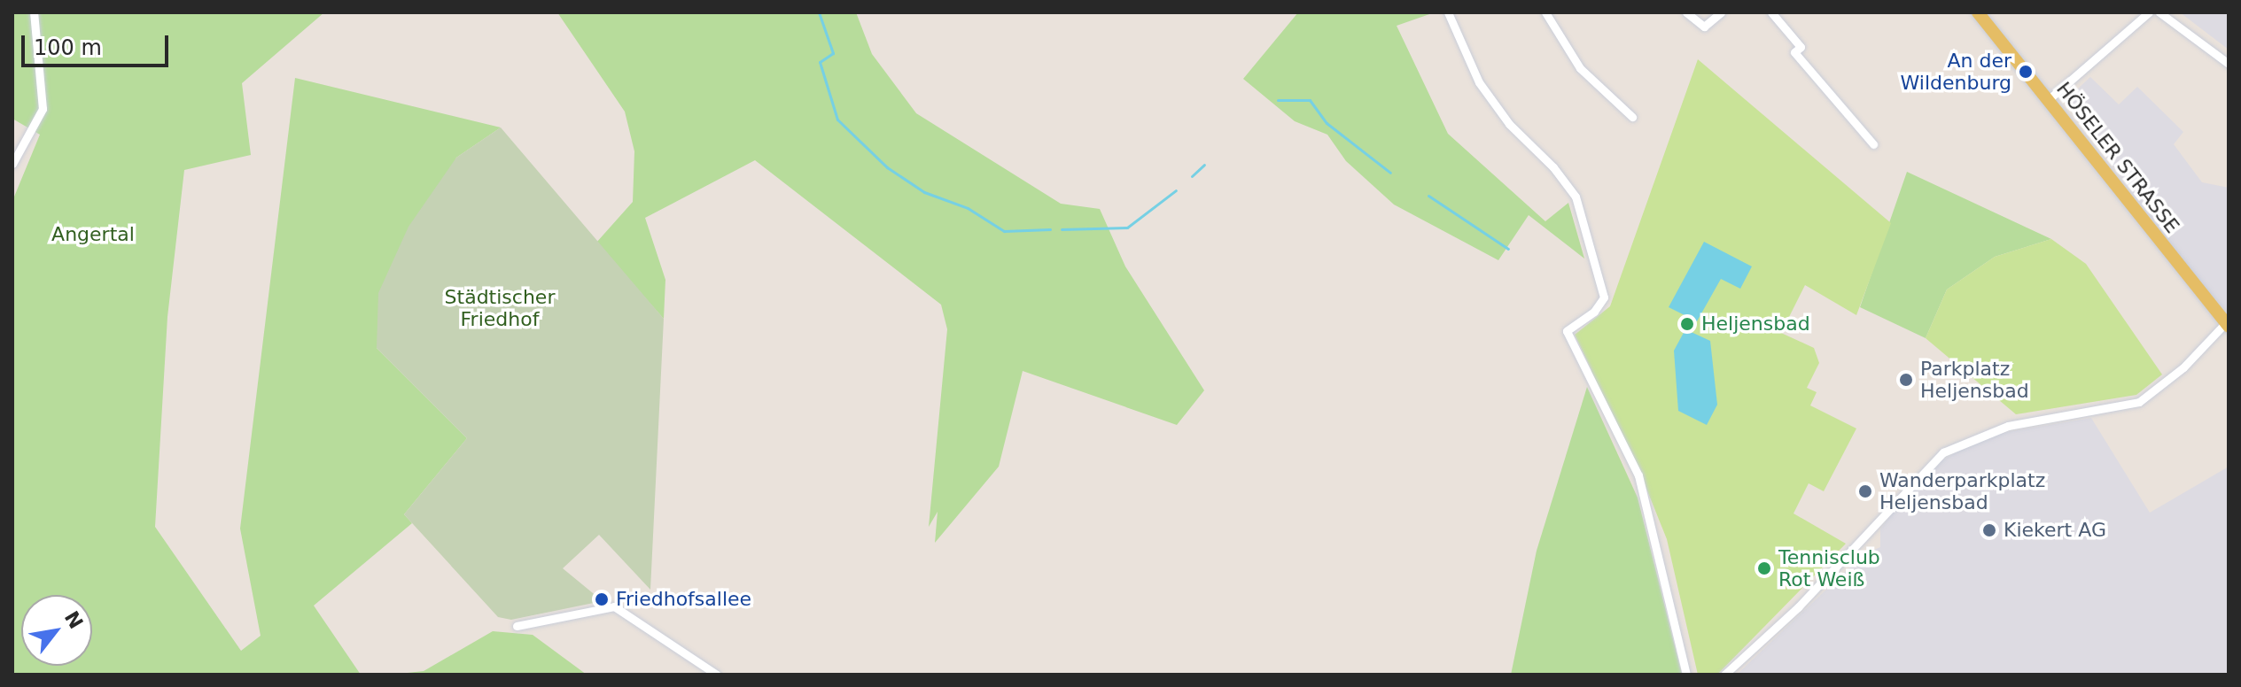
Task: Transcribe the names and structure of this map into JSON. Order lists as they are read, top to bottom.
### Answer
{
  "streets": {
    "main road": ["HÖSELER STRASSE"]
  },
  "parks": ["Angertal", "Städtischer Friedhof"],
  "places": [
    "An der Wildenburg",
    "Heljensbad",
    "Parkplatz Heljensbad",
    "Wanderparkplatz Heljensbad",
    "Kiekert AG",
    "Tennisclub Rot Weiß",
    "Friedhofsallee"
  ],
  "scale_bar": "100 m",
  "north": "top right"
}
